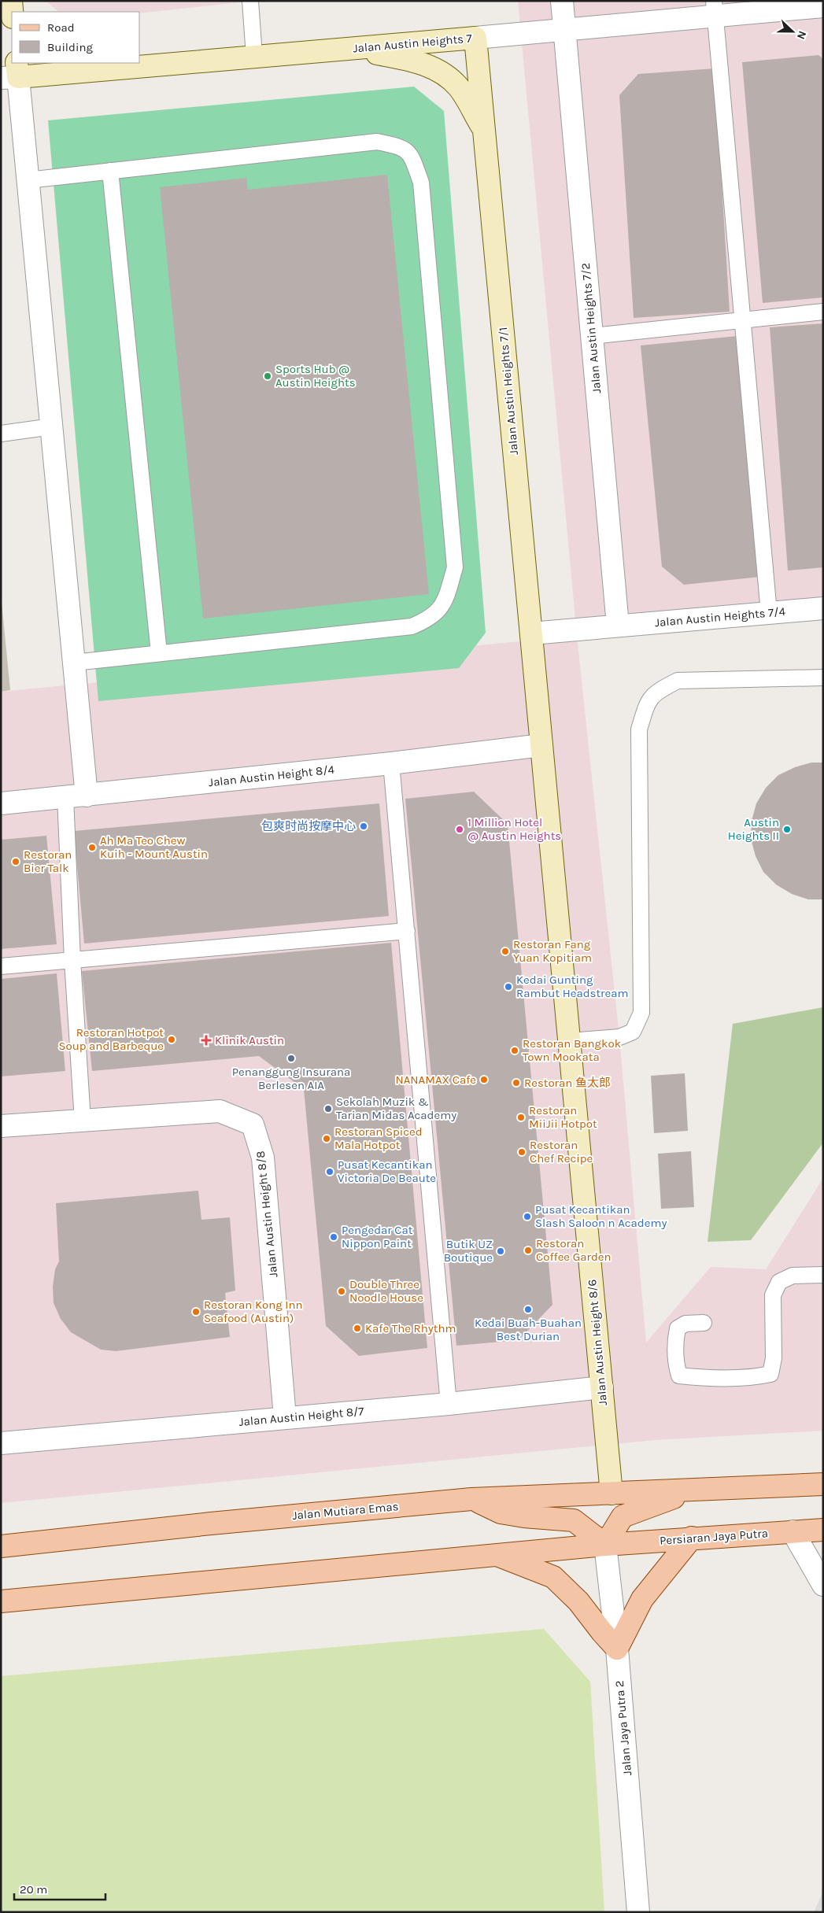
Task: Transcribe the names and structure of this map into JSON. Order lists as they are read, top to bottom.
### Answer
{
  "streets": {
    "main road": ["Jalan Mutiara Emas", "Persiaran Jaya Putra"],
    "street": [
      "Jalan Austin Heights 7",
      "Jalan Austin Heights 7/2",
      "Jalan Austin Heights 7/1",
      "Jalan Austin Heights 7/4",
      "Jalan Austin Height 8/4",
      "Jalan Austin Height 8/8",
      "Jalan Austin Height 8/6",
      "Jalan Austin Height 8/7",
      "Jalan Jaya Putra 2"
    ]
  },
  "crossings": [
    ["Jalan Austin Heights 7", "Jalan Austin Heights 7/2"],
    ["Jalan Austin Heights 7", "Jalan Austin Heights 7/1"],
    ["Jalan Austin Heights 7/2", "Jalan Austin Heights 7/4"],
    ["Jalan Austin Heights 7/1", "Jalan Austin Heights 7/4"],
    ["Jalan Austin Heights 7/1", "Jalan Austin Height 8/4"],
    ["Jalan Austin Heights 7/1", "Jalan Austin Height 8/6"],
    ["Jalan Austin Height 8/4", "Jalan Austin Height 8/6"],
    ["Jalan Austin Height 8/8", "Jalan Austin Height 8/7"],
    ["Jalan Austin Height 8/6", "Jalan Austin Height 8/7"],
    ["Jalan Austin Height 8/6", "Jalan Mutiara Emas"],
    ["Persiaran Jaya Putra", "Jalan Jaya Putra 2"]
  ],
  "places": {
    "other": [
      "Sports Hub @ Austin Heights",
      "包爽时尚按摩中心",
      "1 Million Hotel @ Austin Heights",
      "Austin Heights II",
      "Ah Ma Teo Chew Kuih - Mount Austin",
      "Restoran Bier Talk",
      "Restoran Fang Yuan Kopitiam",
      "Kedai Gunting Rambut Headstream",
      "Restoran Hotpot Soup and Barbeque",
      "Restoran Bangkok Town Mookata",
      "Penanggung Insurana Berlesen AIA",
      "NANAMAX Cafe",
      "Restoran 鱼太郎",
      "Sekolah Muzik & Tarian Midas Academy",
      "Restoran MiiJii Hotpot",
      "Restoran Spiced Mala Hotpot",
      "Restoran Chef Recipe",
      "Pusat Kecantikan Victoria De Beaute",
      "Pusat Kecantikan Slash Saloon n Academy",
      "Pengedar Cat Nippon Paint",
      "Restoran Coffee Garden",
      "Butik UZ Boutique",
      "Double Three Noodle House",
      "Kedai Buah-Buahan Best Durian",
      "Restoran Kong Inn Seafood (Austin)",
      "Kafe The Rhythm"
    ],
    "health": ["Klinik Austin"]
  },
  "legend": ["Road", "Building"],
  "scale_bar": "20 m",
  "north": "right"
}
